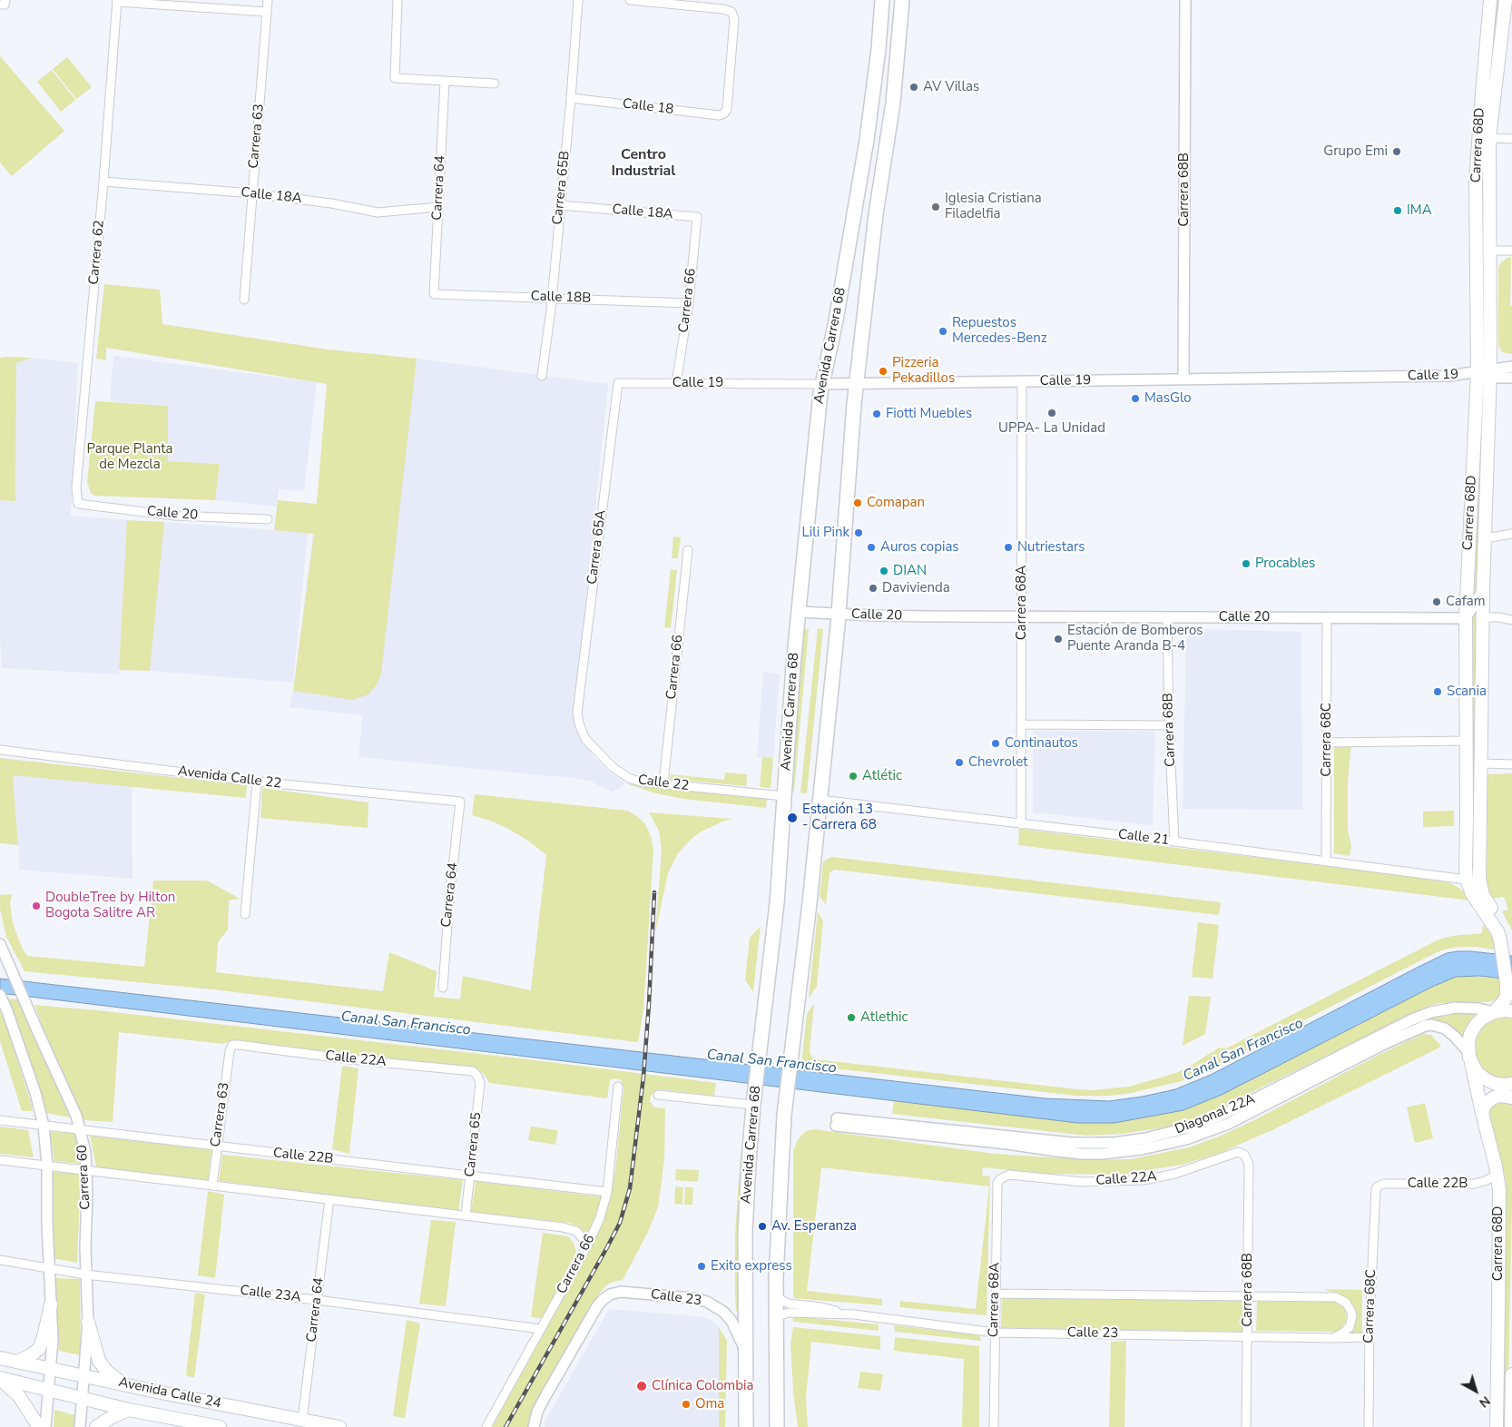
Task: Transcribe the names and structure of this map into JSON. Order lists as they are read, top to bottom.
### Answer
{
  "streets": {
    "main road": ["Carrera 68D", "Avenida Carrera 68", "Avenida Calle 24"],
    "street": [
      "Calle 18",
      "Carrera 63",
      "Carrera 64",
      "Carrera 65B",
      "Carrera 68B",
      "Calle 18A",
      "Carrera 62",
      "Calle 18B",
      "Carrera 66",
      "Calle 19",
      "Calle 20",
      "Carrera 65A",
      "Carrera 68A",
      "Carrera 68C",
      "Avenida Calle 22",
      "Calle 22",
      "Calle 21",
      "Calle 22A",
      "Diagonal 22A",
      "Carrera 65",
      "Calle 22B",
      "Carrera 60",
      "Calle 23A",
      "Calle 23"
    ]
  },
  "crossings": [
    ["Calle 18", "Carrera 65B"],
    ["Carrera 63", "Calle 18A"],
    ["Carrera 63", "Calle 22A"],
    ["Carrera 63", "Calle 22B"],
    ["Carrera 68D", "Calle 19"],
    ["Carrera 68D", "Calle 20"],
    ["Carrera 68D", "Calle 21"],
    ["Carrera 68D", "Diagonal 22A"],
    ["Carrera 68D", "Calle 22B"],
    ["Carrera 64", "Calle 18A"],
    ["Carrera 64", "Calle 18B"],
    ["Carrera 64", "Avenida Calle 22"],
    ["Carrera 64", "Calle 23A"],
    ["Carrera 64", "Avenida Calle 24"],
    ["Carrera 65B", "Calle 18A"],
    ["Carrera 65B", "Calle 18B"],
    ["Carrera 68B", "Calle 19"],
    ["Carrera 68B", "Calle 20"],
    ["Carrera 68B", "Calle 21"],
    ["Carrera 68B", "Calle 22A"],
    ["Carrera 68B", "Calle 23"],
    ["Calle 18A", "Carrera 62"],
    ["Calle 18A", "Carrera 66"],
    ["Carrera 62", "Calle 20"],
    ["Calle 18B", "Carrera 66"],
    ["Carrera 66", "Calle 19"],
    ["Carrera 66", "Calle 22"],
    ["Carrera 66", "Calle 22B"],
    ["Carrera 66", "Calle 23A"],
    ["Avenida Carrera 68", "Calle 19"],
    ["Avenida Carrera 68", "Calle 20"],
    ["Avenida Carrera 68", "Calle 22"],
    ["Avenida Carrera 68", "Calle 21"],
    ["Avenida Carrera 68", "Calle 23"],
    ["Calle 19", "Carrera 65A"],
    ["Calle 19", "Carrera 68A"],
    ["Calle 20", "Carrera 68A"],
    ["Calle 20", "Carrera 68C"],
    ["Carrera 65A", "Calle 22"],
    ["Carrera 68A", "Calle 21"],
    ["Carrera 68A", "Calle 22A"],
    ["Carrera 68A", "Calle 23"],
    ["Carrera 68C", "Calle 21"],
    ["Carrera 68C", "Calle 22B"],
    ["Carrera 68C", "Calle 23"],
    ["Calle 22A", "Carrera 65"],
    ["Carrera 65", "Calle 22B"],
    ["Calle 22B", "Carrera 60"],
    ["Carrera 60", "Calle 23A"],
    ["Carrera 60", "Avenida Calle 24"]
  ],
  "districts": ["Centro Industrial"],
  "water": ["Canal San Francisco"],
  "parks": ["Parque Planta de Mezcla"],
  "places": [
    "AV Villas",
    "Grupo Emi",
    "Iglesia Cristiana Filadelfia",
    "IMA",
    "Repuestos Mercedes-Benz",
    "Pizzeria Pekadillos",
    "MasGlo",
    "UPPA- La Unidad",
    "Fiotti Muebles",
    "Comapan",
    "Lili Pink",
    "Auros copias",
    "Nutriestars",
    "Procables",
    "DIAN",
    "Davivienda",
    "Cafam",
    "Estación de Bomberos Puente Aranda B-4",
    "Scania",
    "Continautos",
    "Chevrolet",
    "Atlétic",
    "Estación 13 - Carrera 68",
    "DoubleTree by Hilton Bogota Salitre AR",
    "Atlethic",
    "Av. Esperanza",
    "Exito express",
    "Clínica Colombia",
    "Oma"
  ],
  "north": "bottom right"
}
